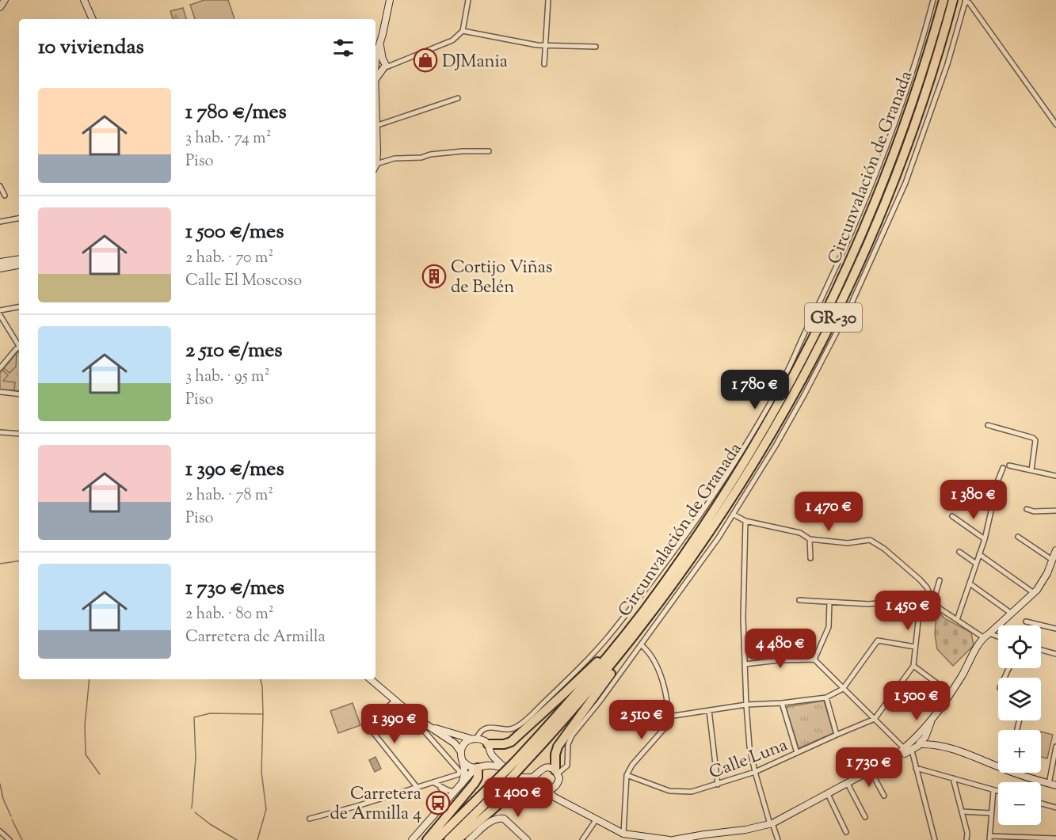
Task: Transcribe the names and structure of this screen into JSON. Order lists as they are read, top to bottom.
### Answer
{
  "streets": {
    "highway": ["Circunvalación de Granada", "GR-30"],
    "street": ["Calle Luna"]
  },
  "places": {
    "shop": ["DJMania"],
    "building": ["Cortijo Viñas de Belén"],
    "bus stop": ["Carretera de Armilla 4"]
  },
  "page": {
    "heading": "10 viviendas",
    "list": [
      {
        "name": "1 780 €/mes",
        "note": "3 hab. · 74 m² · Piso"
      },
      {
        "name": "1 500 €/mes",
        "note": "2 hab. · 70 m² · Calle El Moscoso"
      },
      {
        "name": "2 510 €/mes",
        "note": "3 hab. · 95 m² · Piso"
      },
      {
        "name": "1 390 €/mes",
        "note": "2 hab. · 78 m² · Piso"
      },
      {
        "name": "1 730 €/mes",
        "note": "2 hab. · 80 m² · Carretera de Armilla"
      }
    ],
    "price": [
      "1 780 €",
      "1 380 €",
      "1 470 €",
      "1 450 €",
      "4 480 €",
      "1 500 €",
      "2 510 €",
      "1 390 €",
      "1 730 €",
      "1 400 €"
    ],
    "map_buttons": ["+", "−"]
  }
}
